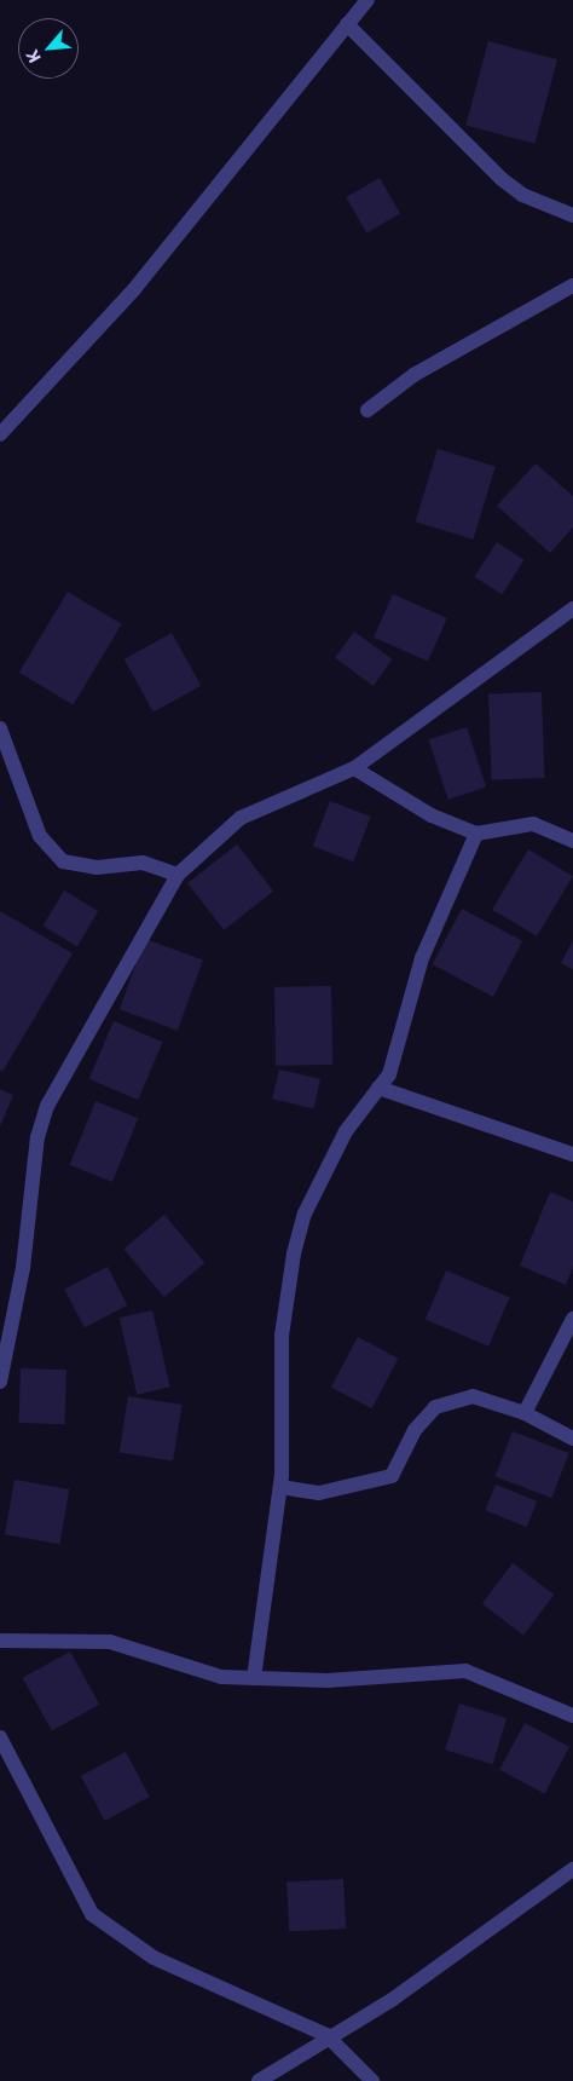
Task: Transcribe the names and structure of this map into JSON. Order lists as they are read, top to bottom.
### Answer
{
  "north": "bottom left"
}
